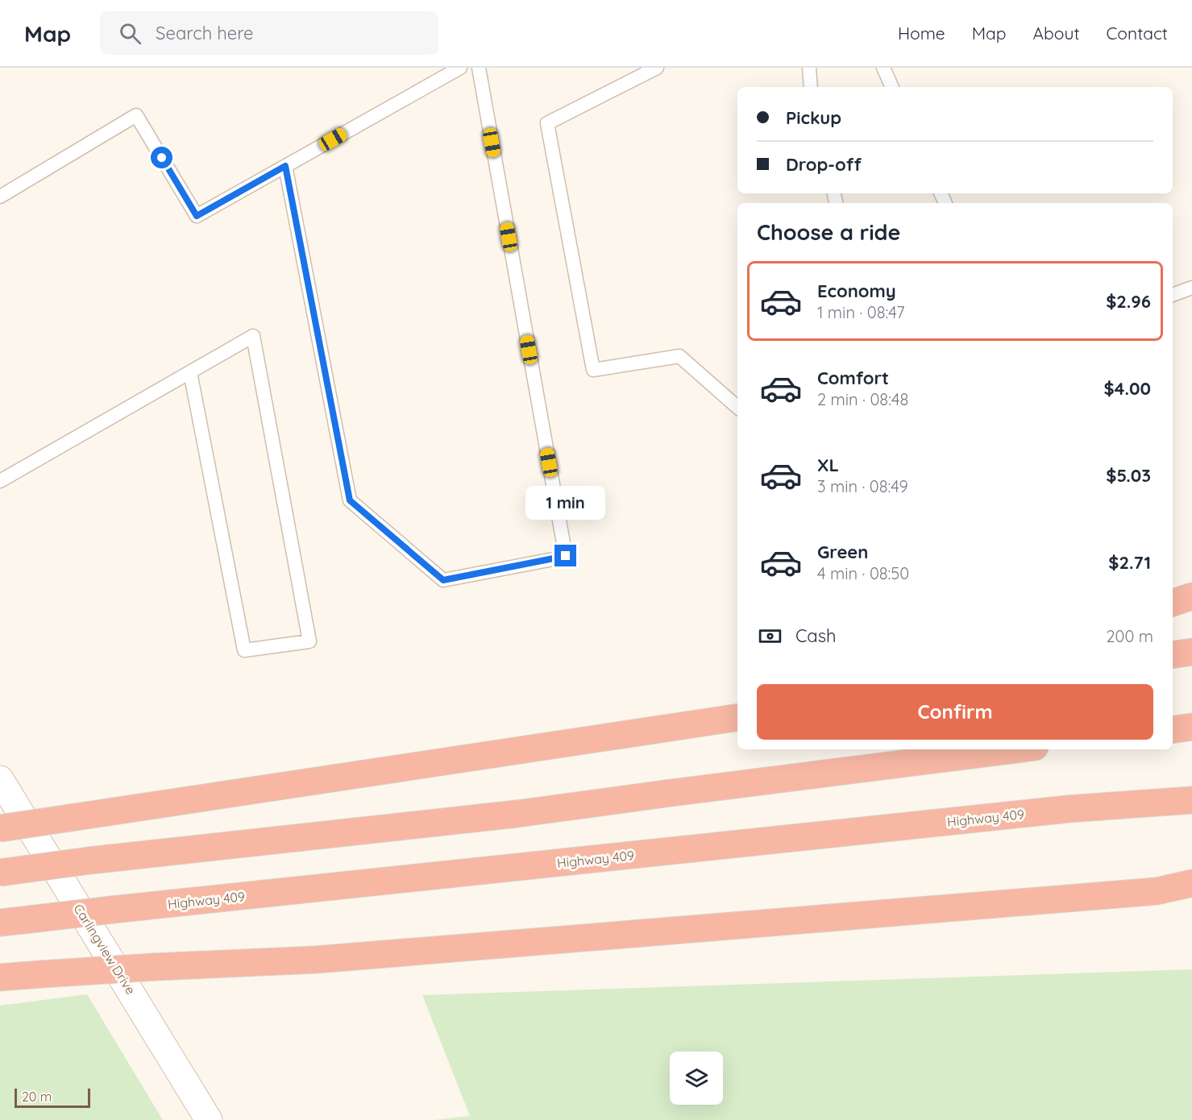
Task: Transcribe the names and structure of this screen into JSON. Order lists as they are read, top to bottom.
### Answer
{
  "streets": {
    "highway": ["Highway 409"],
    "main road": ["Carlingview Drive"]
  },
  "scale_bar": "20 m",
  "page": {
    "header": "Map",
    "search": "Search here",
    "nav": [
      "Home",
      "Map",
      "About",
      "Contact"
    ],
    "banner": ["Pickup", "Drop-off"],
    "heading": "Choose a ride",
    "list": [
      {
        "name": "Economy",
        "note": "1 min · 08:47",
        "value": "$2.96"
      },
      {
        "name": "Comfort",
        "note": "2 min · 08:48",
        "value": "$4.00"
      },
      {
        "name": "XL",
        "note": "3 min · 08:49",
        "value": "$5.03"
      },
      {
        "name": "Green",
        "note": "4 min · 08:50",
        "value": "$2.71"
      }
    ],
    "bubble": "1 min",
    "pay": ["Cash", "200 m"],
    "buttons": "Confirm",
    "scale": "20 m"
  }
}
